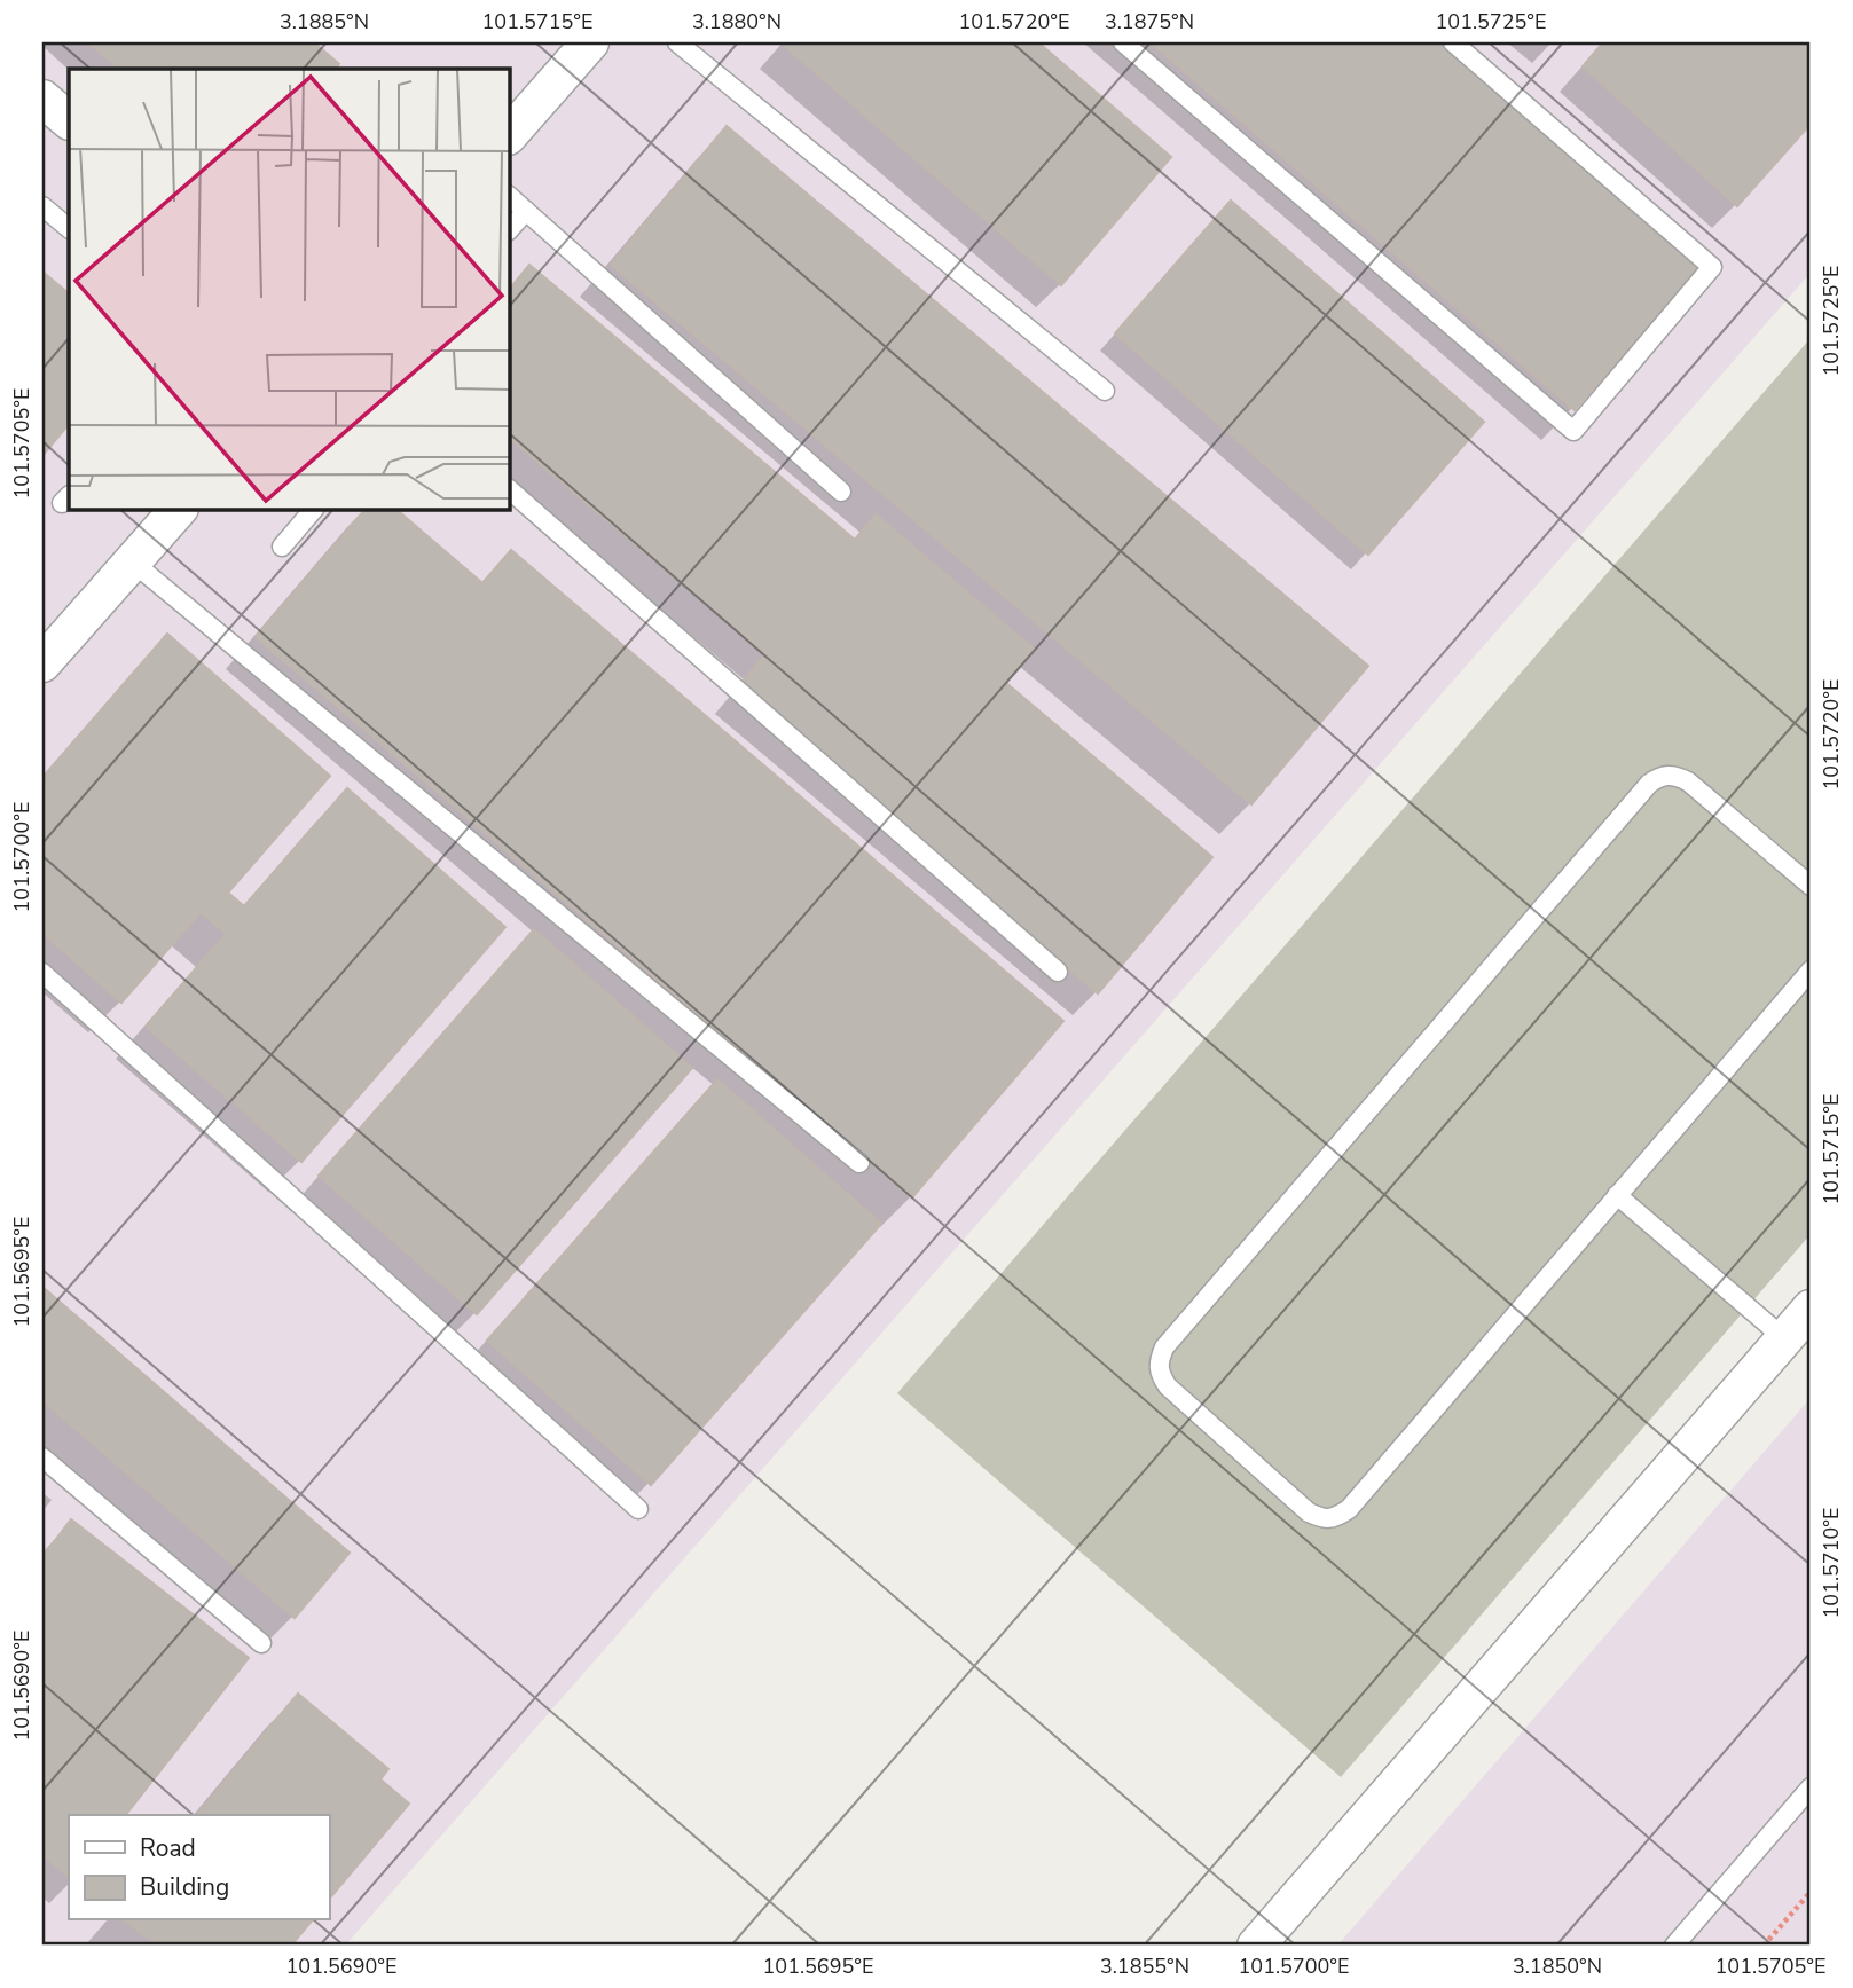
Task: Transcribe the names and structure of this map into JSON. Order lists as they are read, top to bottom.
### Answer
{
  "legend": ["Road", "Building"],
  "coordinates": [
    "3.1885°N",
    "101.5715°E",
    "3.1880°N",
    "101.5720°E",
    "3.1875°N",
    "101.5725°E",
    "101.5705°E",
    "101.5700°E",
    "101.5695°E",
    "101.5710°E",
    "101.5690°E",
    "3.1855°N",
    "3.1850°N"
  ]
}
